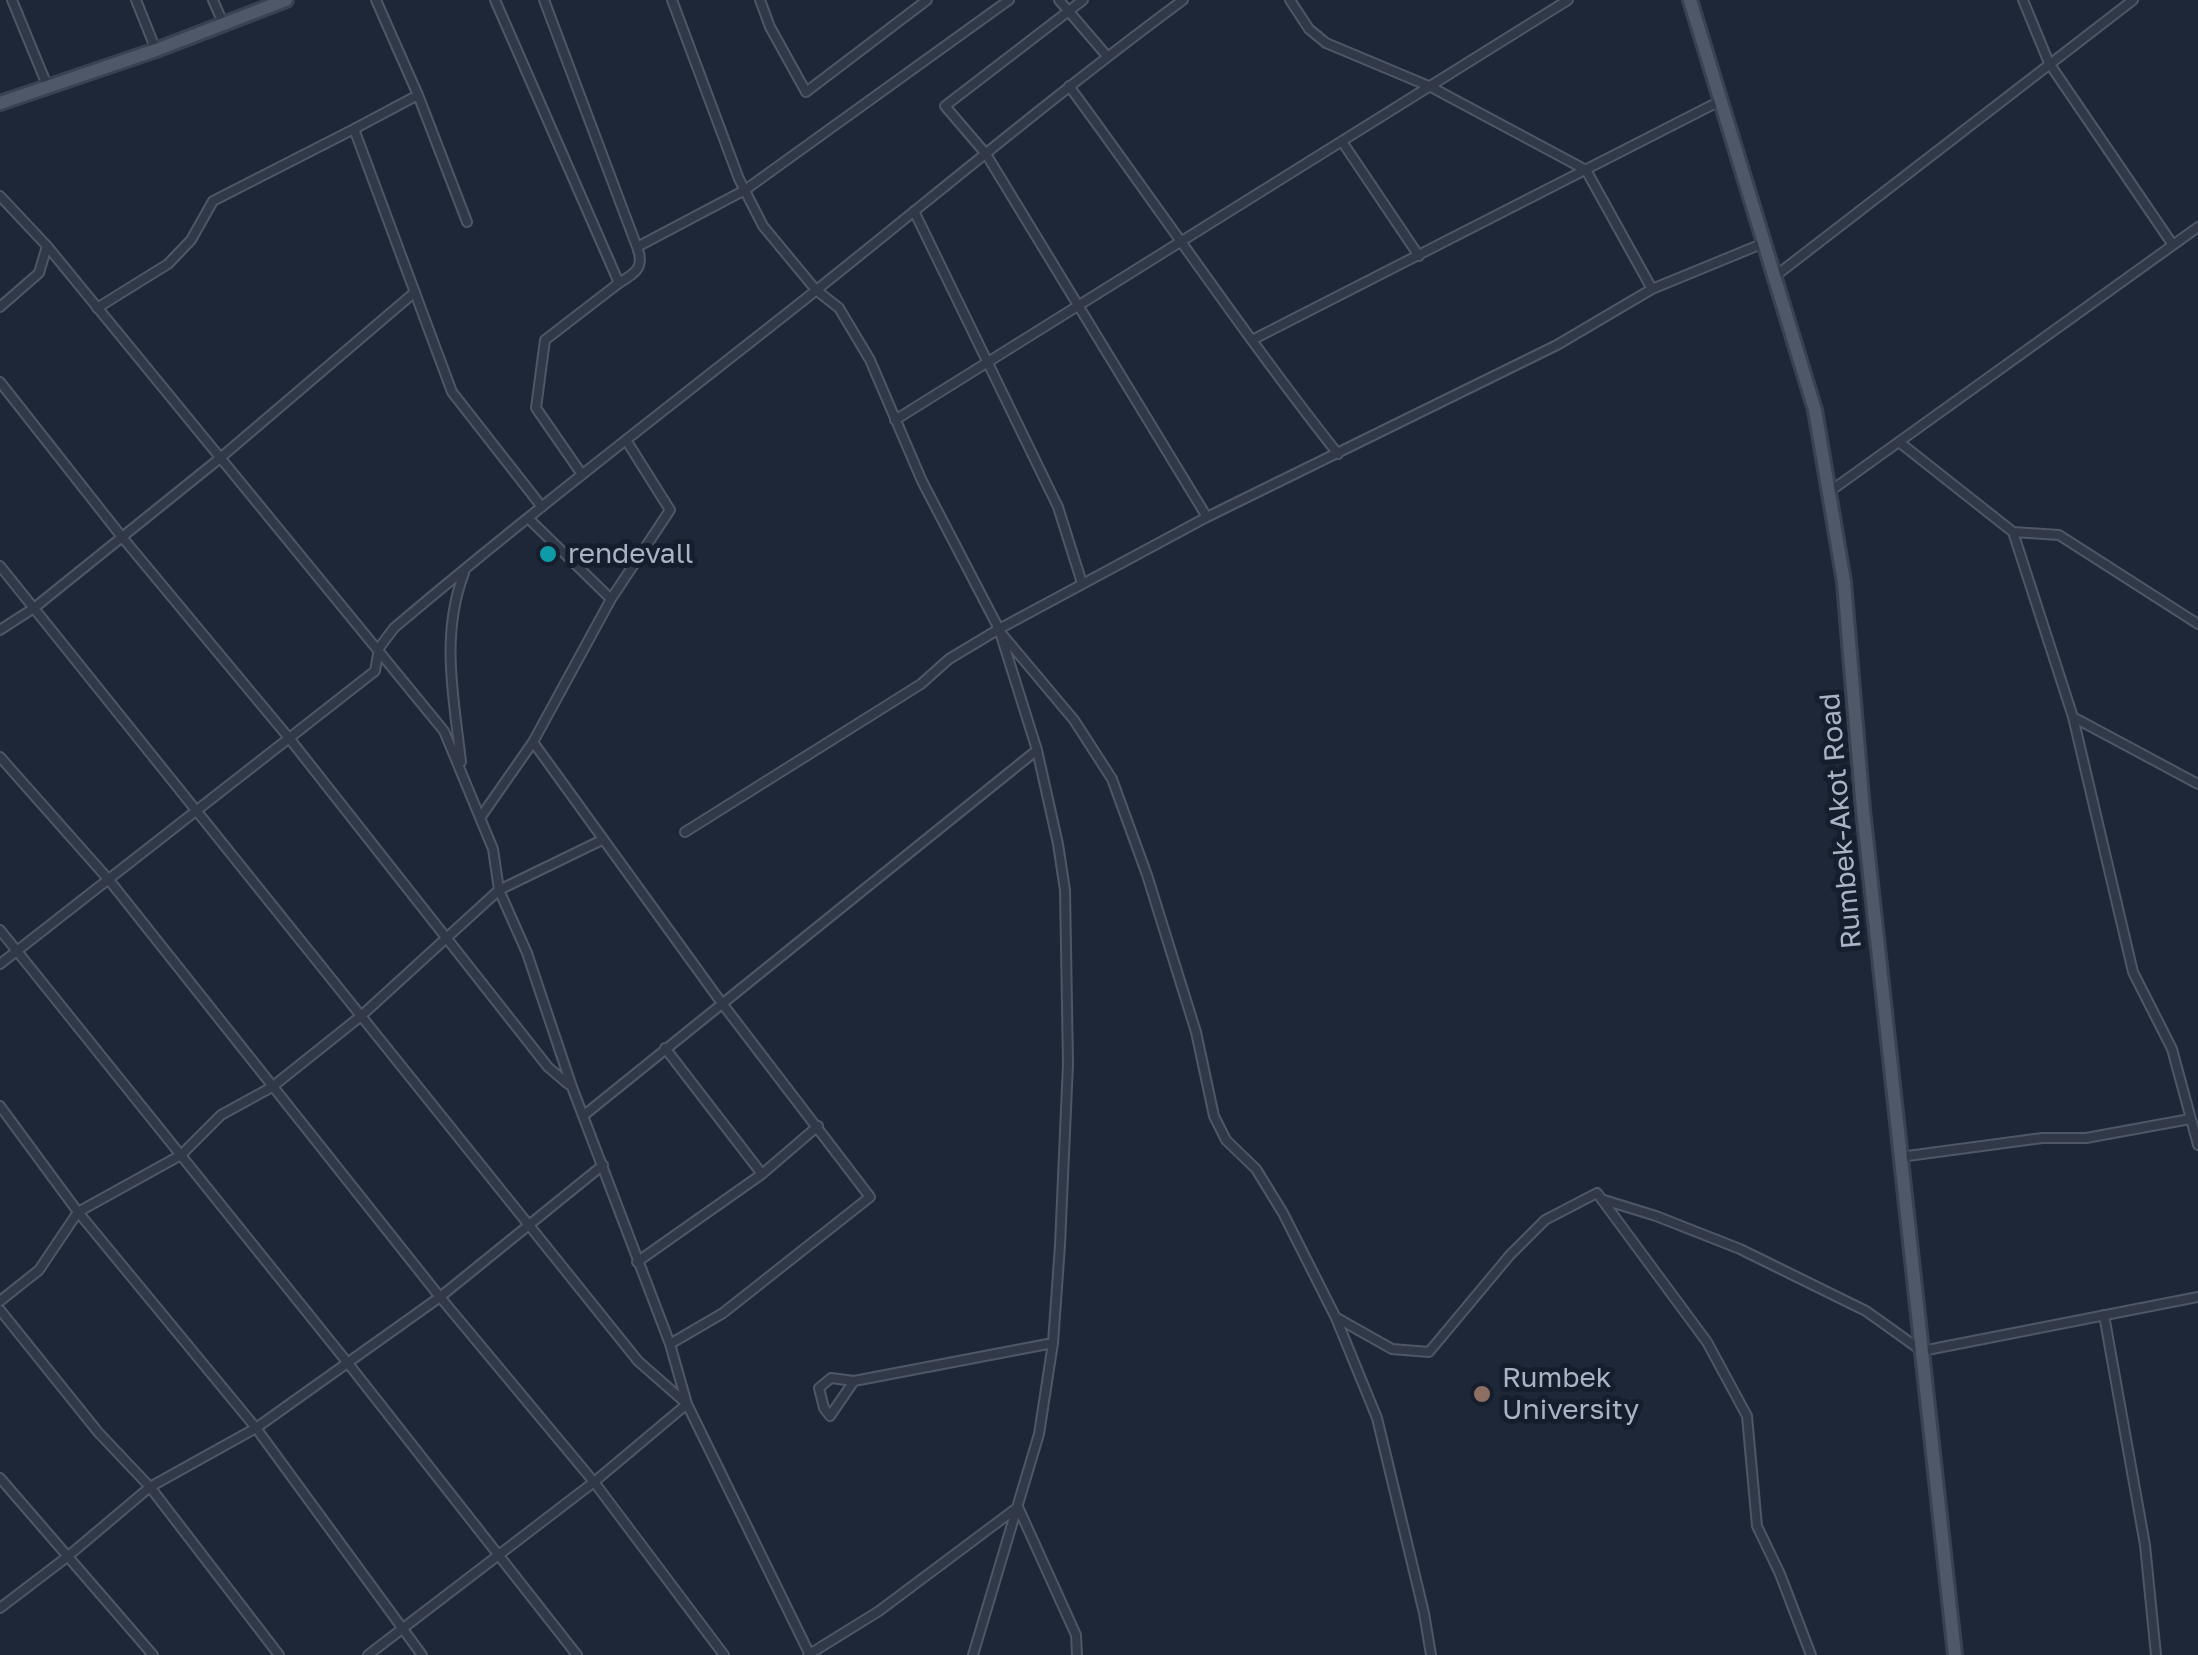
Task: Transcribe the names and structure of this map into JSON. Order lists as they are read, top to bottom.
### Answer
{
  "streets": {
    "main road": ["Rumbek-Akot Road"]
  },
  "places": ["rendevall", "Rumbek University"]
}
